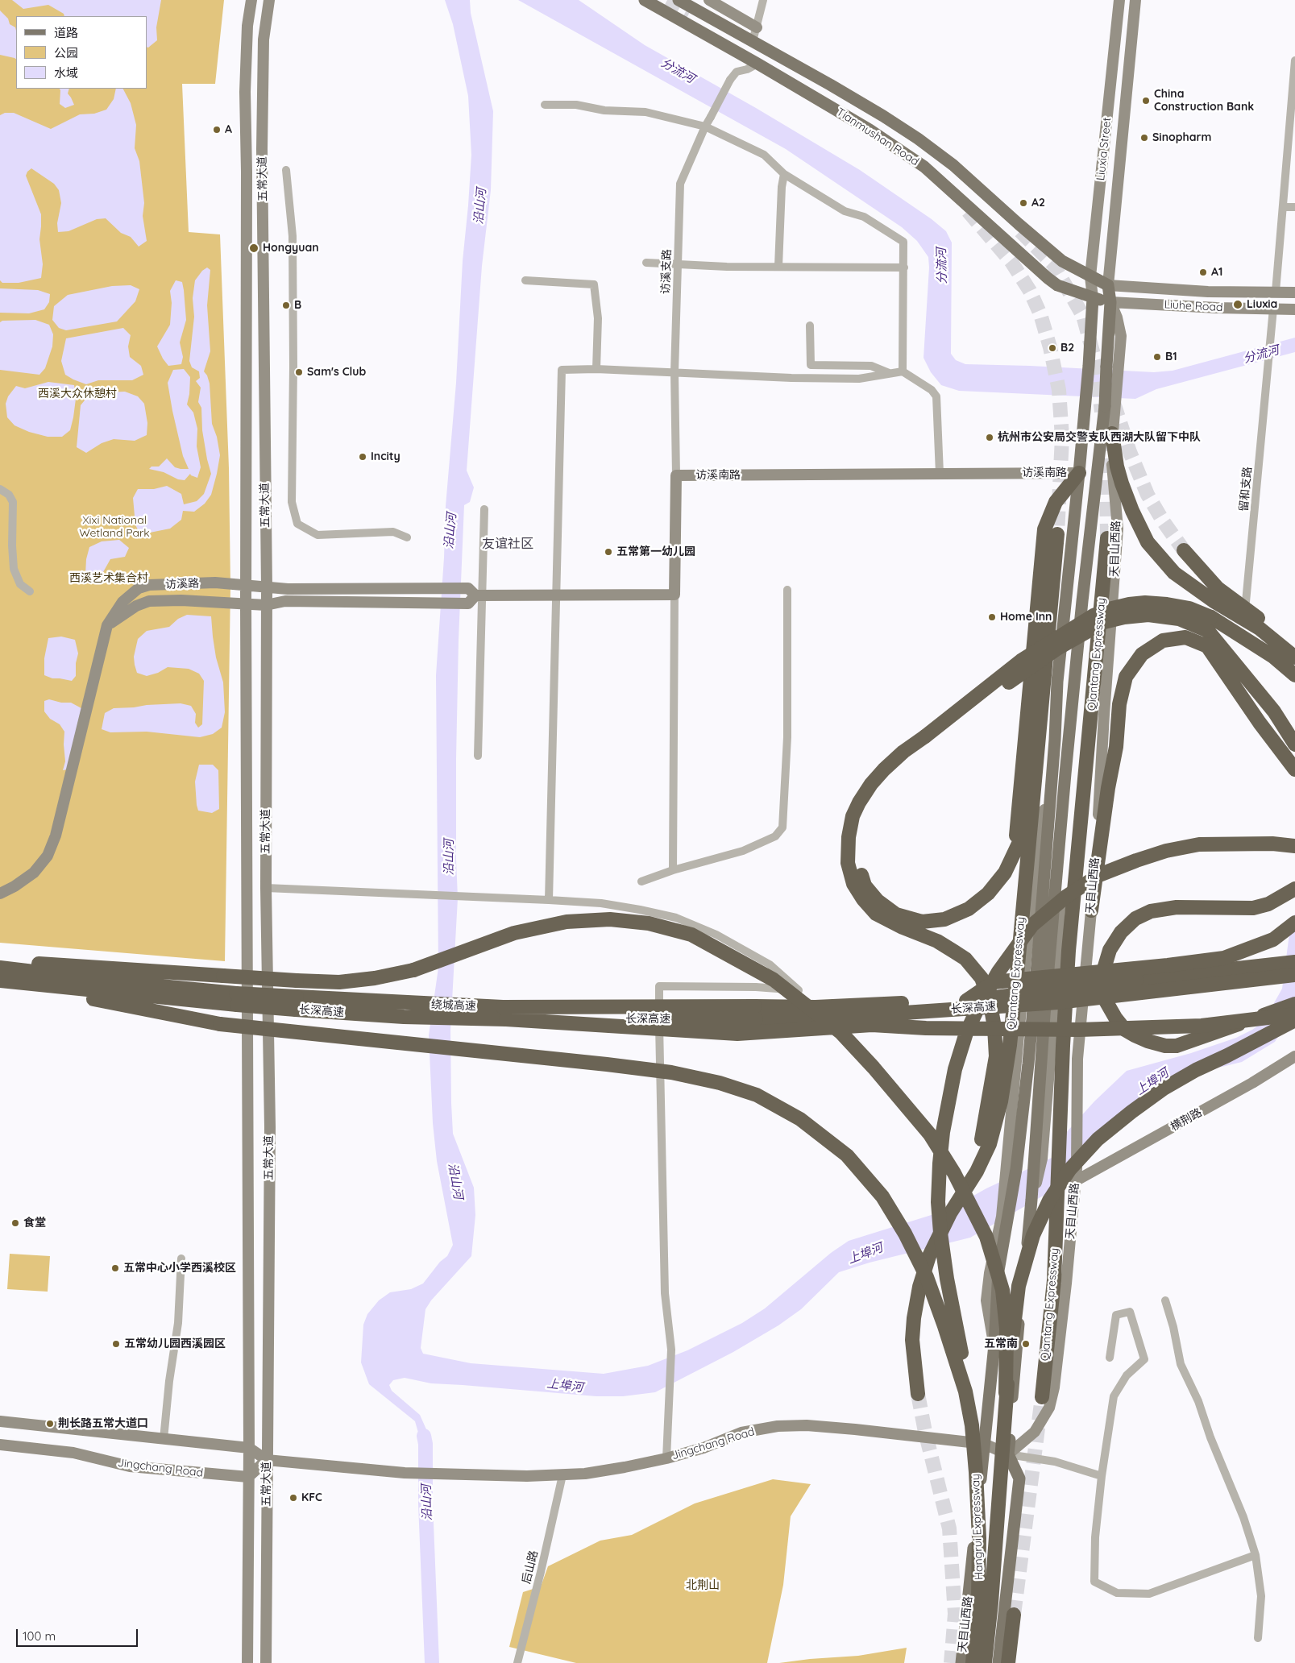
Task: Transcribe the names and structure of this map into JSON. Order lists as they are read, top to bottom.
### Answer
{
  "streets": {
    "highway": ["Qiantang Expressway", "长深高速", "Hangrui Expressway"],
    "main road": [
      "Tianmushan Road",
      "Liuxia Street",
      "五常大道",
      "Liuhe Road",
      "访溪南路",
      "天目山西路",
      "访溪路",
      "横荆路",
      "Jingchang Road"
    ],
    "street": ["访溪支路", "留和支路", "后山路"]
  },
  "crossings": [
    ["Tianmushan Road", "Liuxia Street"],
    ["Tianmushan Road", "访溪支路"],
    ["Tianmushan Road", "Liuhe Road"],
    ["Tianmushan Road", "天目山西路"],
    ["Liuxia Street", "Liuhe Road"],
    ["Liuxia Street", "天目山西路"],
    ["五常大道", "访溪路"],
    ["五常大道", "Jingchang Road"],
    ["访溪支路", "访溪南路"],
    ["Liuhe Road", "留和支路"],
    ["Liuhe Road", "天目山西路"],
    ["访溪南路", "天目山西路"],
    ["天目山西路", "横荆路"],
    ["天目山西路", "Jingchang Road"],
    ["Jingchang Road", "后山路"]
  ],
  "districts": ["友谊社区"],
  "water": ["分流河", "沿山河", "上埠河"],
  "parks": [
    "西溪大众休憩村",
    "Xixi National Wetland Park",
    "西溪艺术集合村",
    "北荆山"
  ],
  "places": [
    "China Construction Bank",
    "A",
    "Sinopharm",
    "A2",
    "Hongyuan",
    "A1",
    "Liuxia",
    "B",
    "B2",
    "B1",
    "Sam's Club",
    "杭州市公安局交警支队西湖大队留下中队",
    "Incity",
    "五常第一幼儿园",
    "Home Inn",
    "食堂",
    "五常中心小学西溪校区",
    "五常幼儿园西溪园区",
    "五常南",
    "荆长路五常大道口",
    "KFC"
  ],
  "legend": ["道路", "公园", "水域"],
  "scale_bar": "100 m"
}
